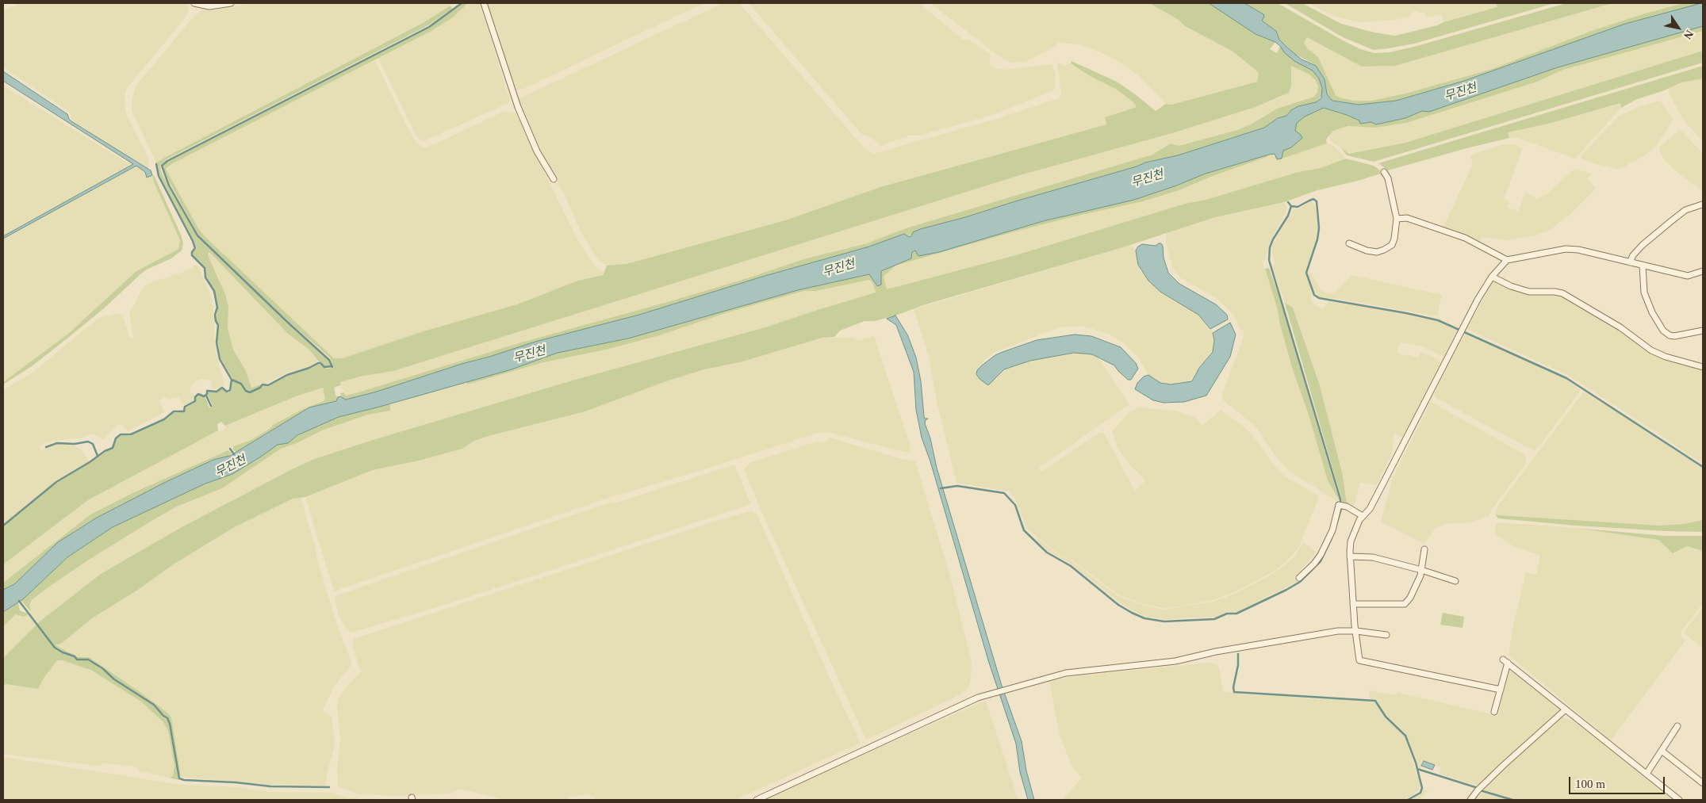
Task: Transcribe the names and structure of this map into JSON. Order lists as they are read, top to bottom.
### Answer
{
  "water": ["무진천"],
  "scale_bar": "100 m",
  "north": "bottom right"
}
